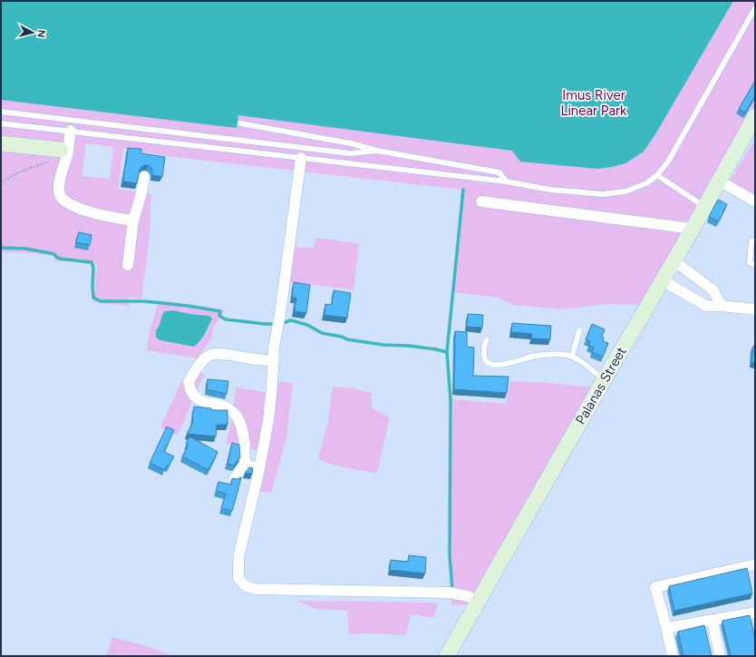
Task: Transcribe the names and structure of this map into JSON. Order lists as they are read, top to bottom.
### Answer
{
  "streets": {
    "main road": ["Palanas Street"]
  },
  "parks": ["Imus River Linear Park"],
  "north": "right"
}
